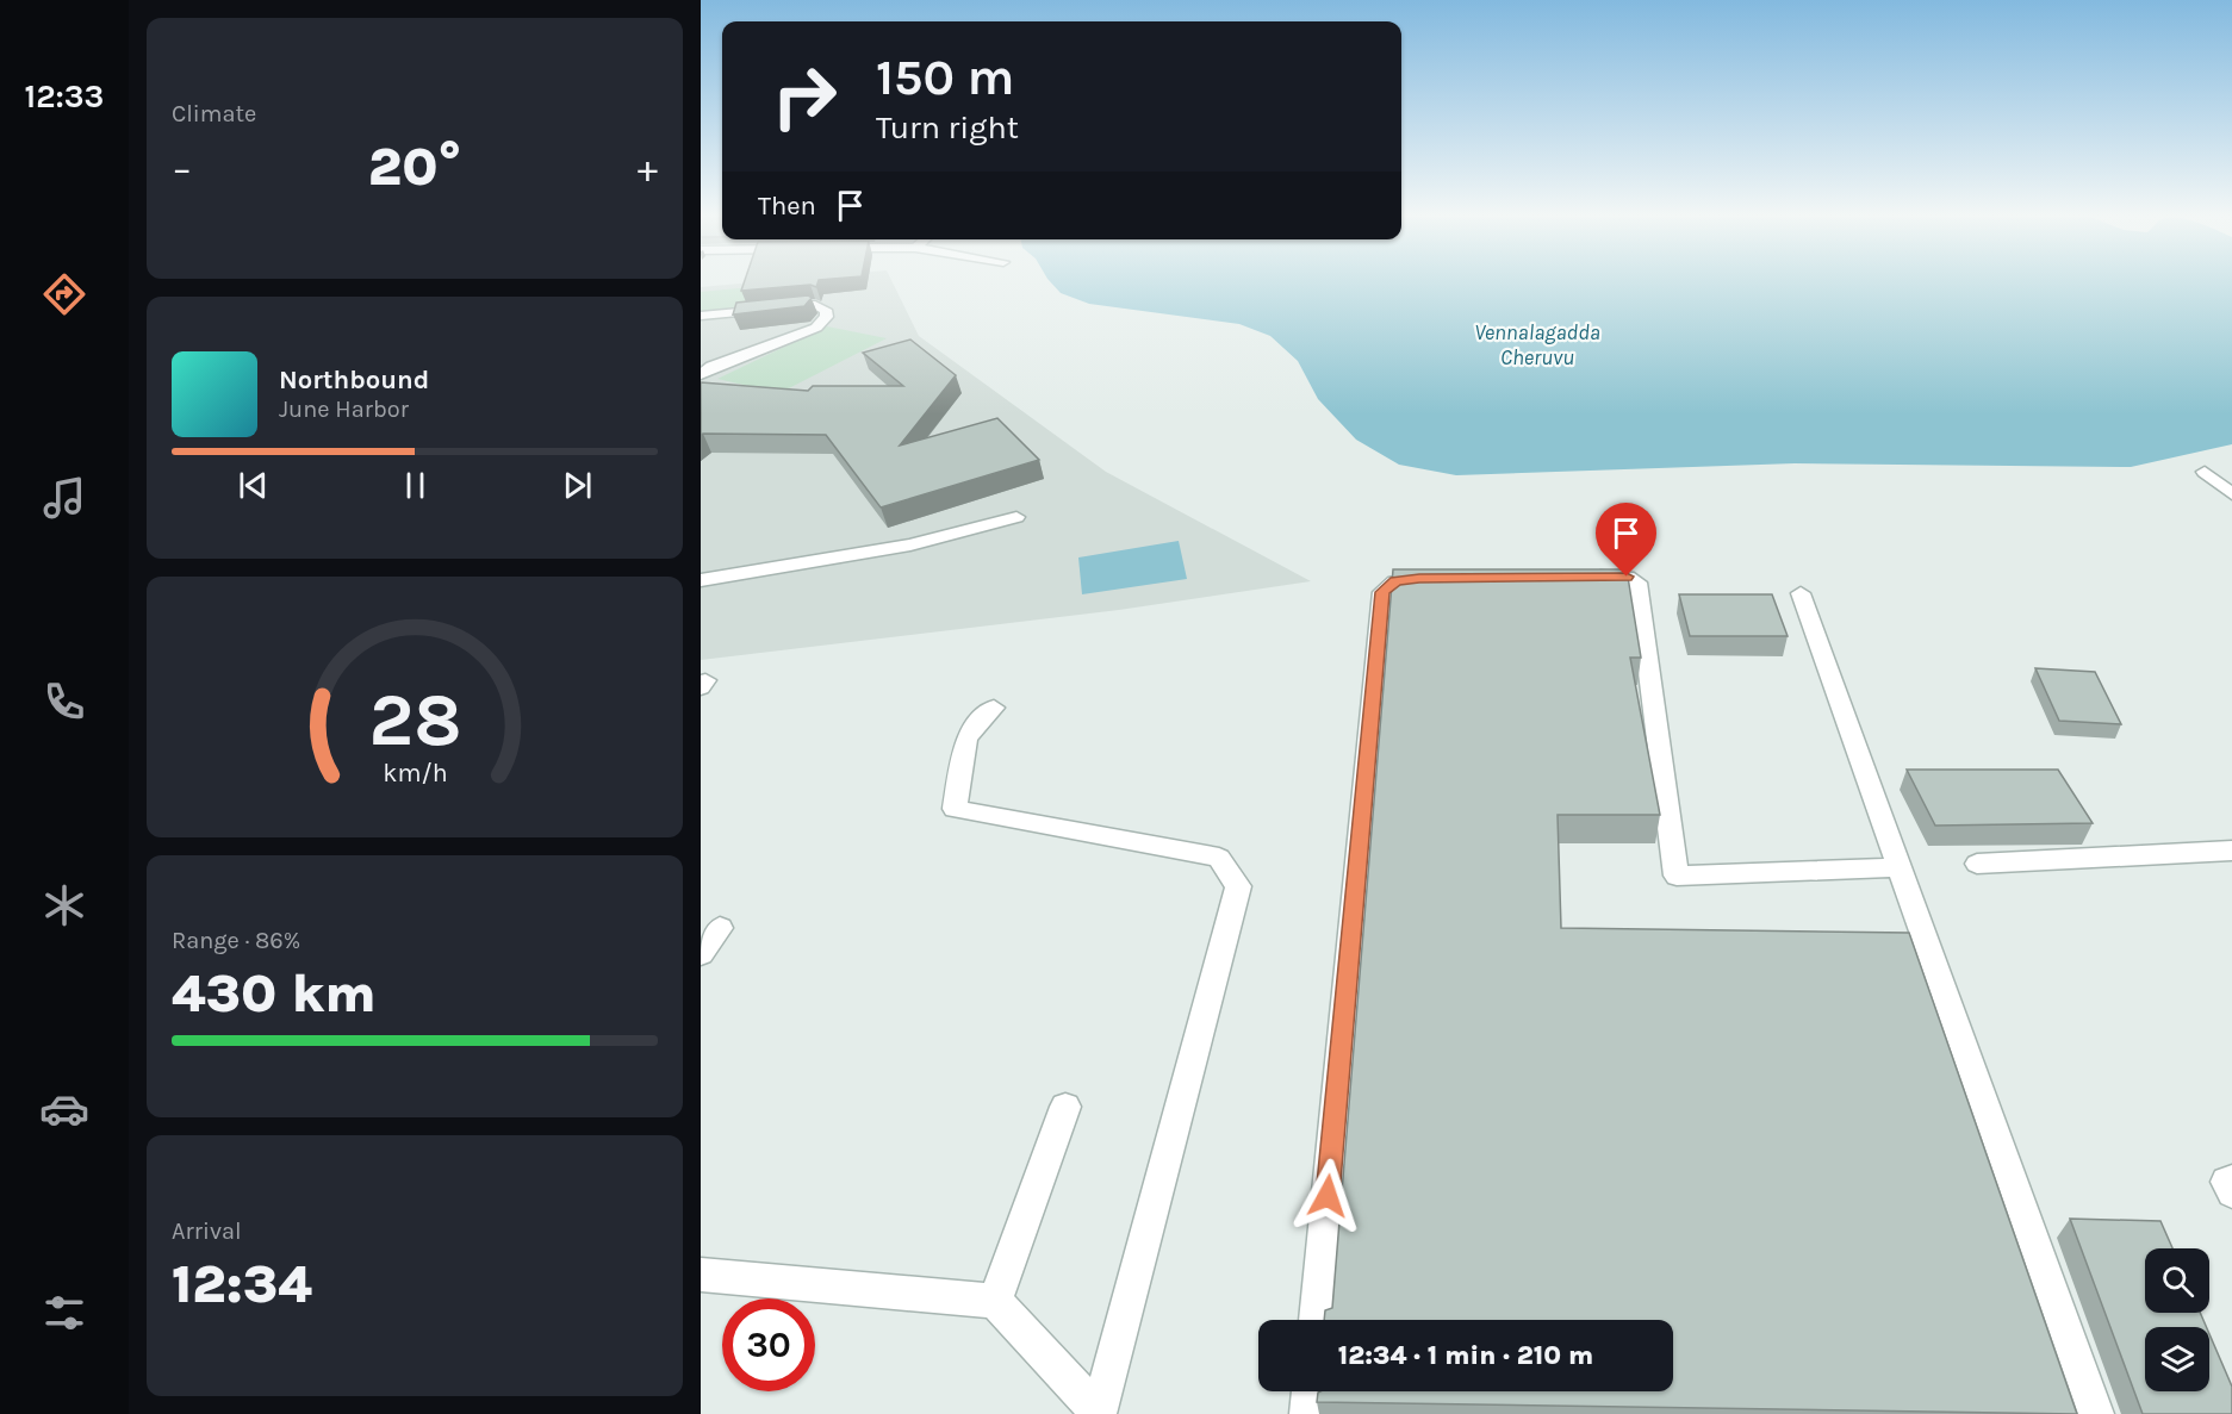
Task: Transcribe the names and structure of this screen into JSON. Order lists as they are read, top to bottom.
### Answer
{
  "water": ["Vennalagadda Cheruvu"],
  "page": {
    "tabs": "12:33",
    "tile": [
      "Climate",
      ["Range · 86%", "430 km"],
      ["Arrival", "12:34"]
    ],
    "turn": ["150 m", "Turn right"],
    "heat": ["−", "20°", "+"],
    "then": "Then",
    "song": ["Northbound", "June Harbor"],
    "limit": "30",
    "trip": "12:34 · 1 min · 210 m",
    "gauge": ["28", "km/h"]
  }
}
